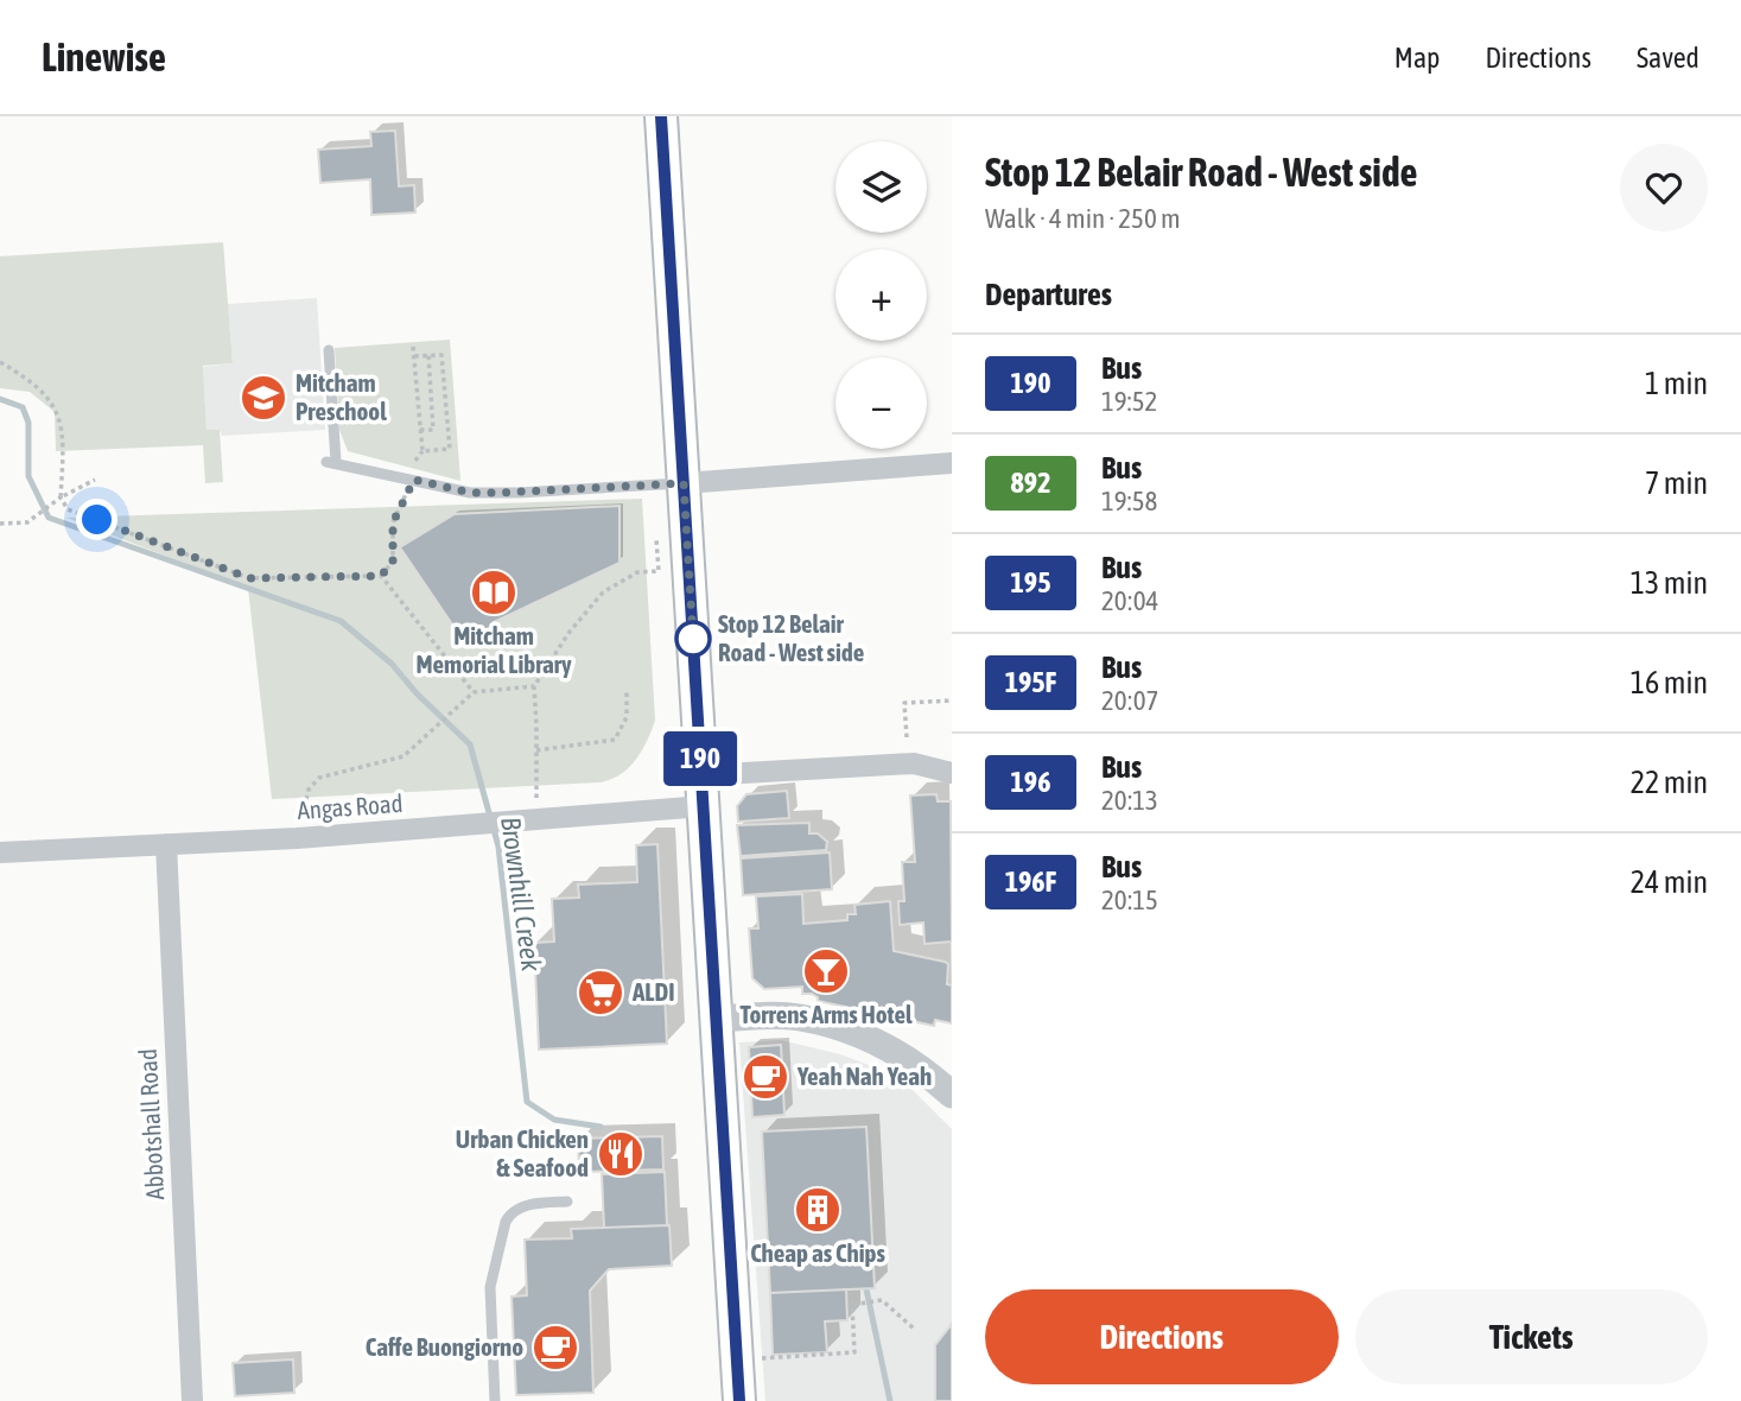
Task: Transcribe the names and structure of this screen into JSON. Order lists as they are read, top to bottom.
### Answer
{
  "streets": {
    "street": ["Angas Road", "Abbotshall Road"]
  },
  "crossings": [
    ["Angas Road", "Abbotshall Road"]
  ],
  "water": ["Brownhill Creek"],
  "places": {
    "school or university": ["Mitcham Preschool"],
    "library": ["Mitcham Memorial Library"],
    "other": ["Stop 12 Belair Road - West side"],
    "bar": ["Torrens Arms Hotel"],
    "supermarket": ["ALDI"],
    "cafe": ["Yeah Nah Yeah", "Caffe Buongiorno"],
    "restaurant": ["Urban Chicken & Seafood"],
    "building": ["Cheap as Chips"]
  },
  "lines": ["bus line 190"],
  "page": {
    "header": "Linewise",
    "nav": ["Map", "Directions", "Saved"],
    "on_map": "190",
    "heading": [
      ["Stop 12 Belair Road - West side", "Walk · 4 min · 250 m"],
      "Departures"
    ],
    "map_buttons": ["+", "−"],
    "list": [
      {
        "mark": "190",
        "name": "Bus",
        "note": "19:52",
        "value": "1 min"
      },
      {
        "mark": "892",
        "name": "Bus",
        "note": "19:58",
        "value": "7 min"
      },
      {
        "mark": "195",
        "name": "Bus",
        "note": "20:04",
        "value": "13 min"
      },
      {
        "mark": "195F",
        "name": "Bus",
        "note": "20:07",
        "value": "16 min"
      },
      {
        "mark": "196",
        "name": "Bus",
        "note": "20:13",
        "value": "22 min"
      },
      {
        "mark": "196F",
        "name": "Bus",
        "note": "20:15",
        "value": "24 min"
      }
    ],
    "buttons": ["Directions", "Tickets"]
  }
}
